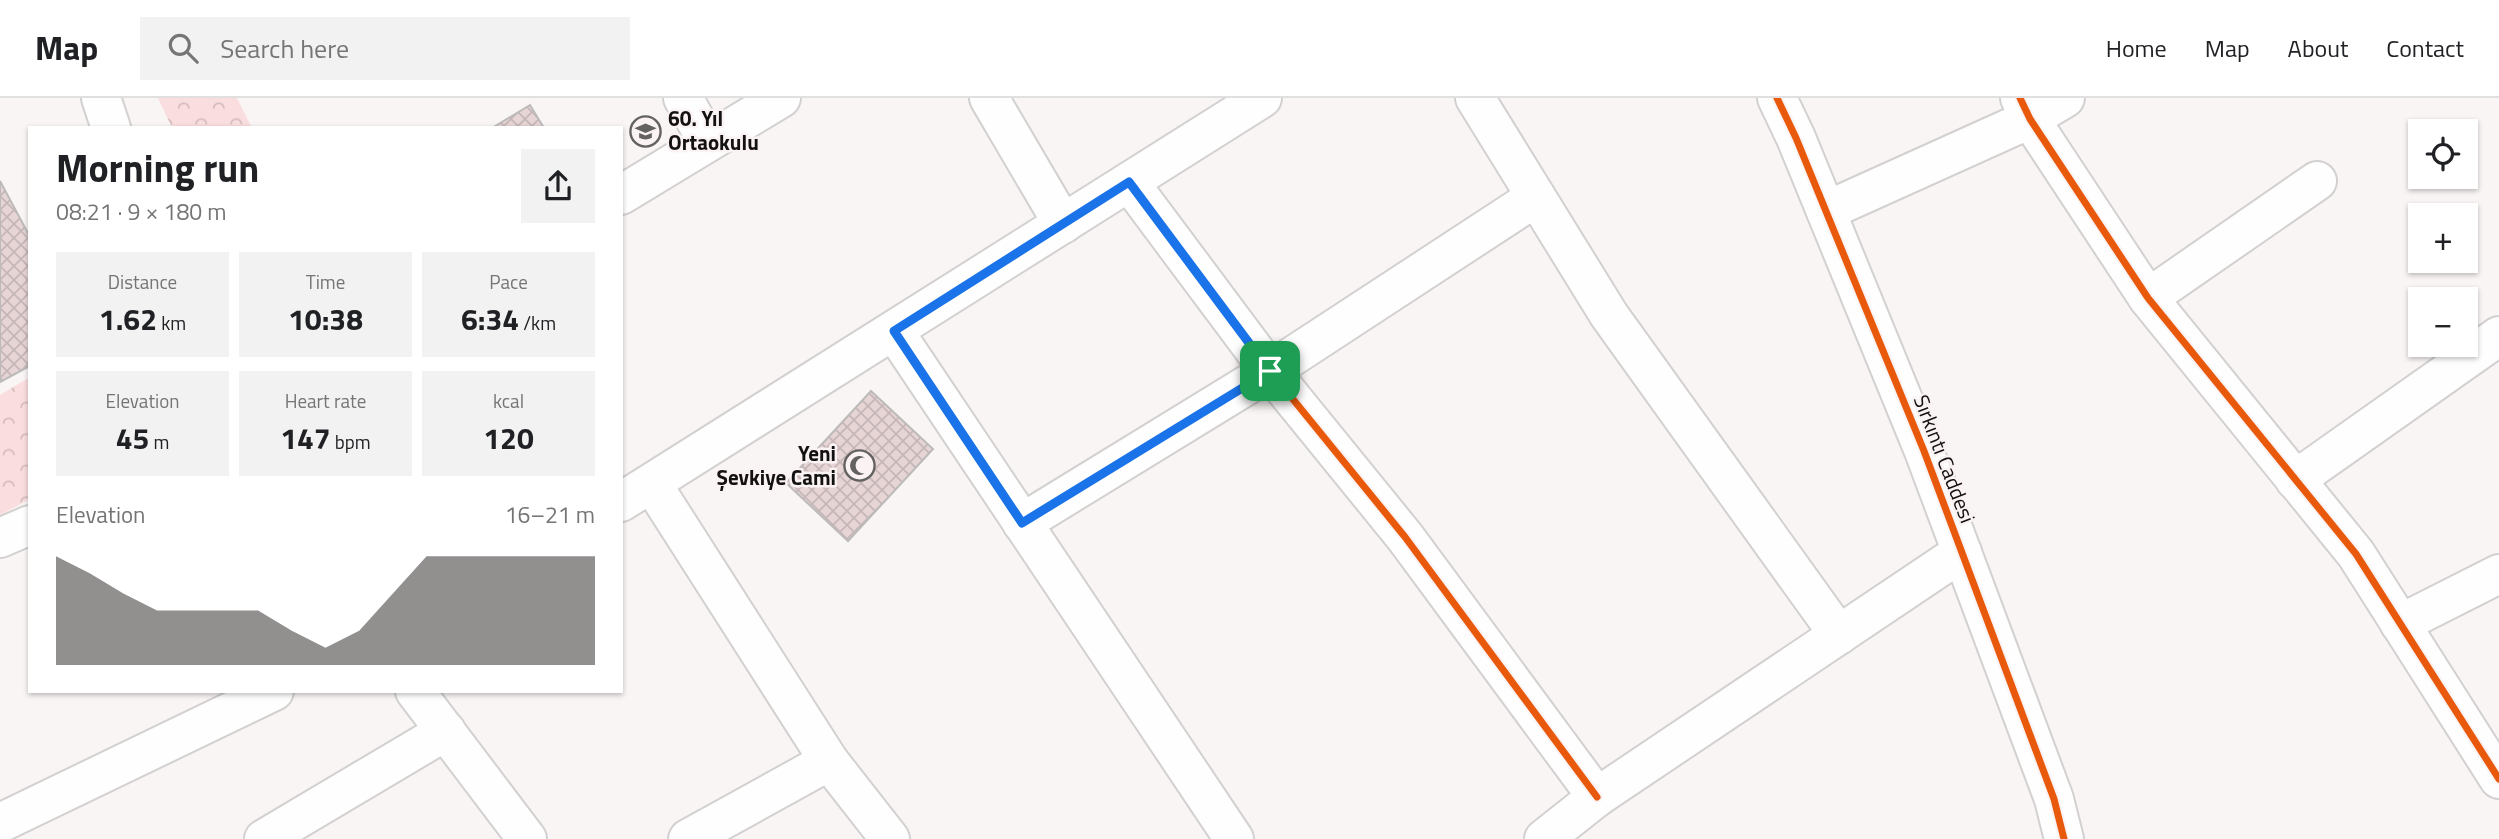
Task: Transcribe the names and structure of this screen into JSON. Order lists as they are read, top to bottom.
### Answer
{
  "streets": {
    "street": ["Sırkıntı Caddesi"]
  },
  "places": {
    "school or university": ["60. Yıl Ortaokulu"],
    "mosque": ["Yeni Şevkiye Cami"]
  },
  "page": {
    "header": "Map",
    "search": "Search here",
    "nav": [
      "Home",
      "Map",
      "About",
      "Contact"
    ],
    "map_buttons": ["+", "−"],
    "heading": ["Morning run", "08:21 · 9 × 180 m"],
    "stats": [
      ["Distance", "1.62 km"],
      ["Time", "10:38"],
      ["Pace", "6:34 /km"],
      ["Elevation", "45 m"],
      ["Heart rate", "147 bpm"],
      ["kcal", "120"]
    ],
    "chart": ["Elevation", "16–21 m"]
  }
}
